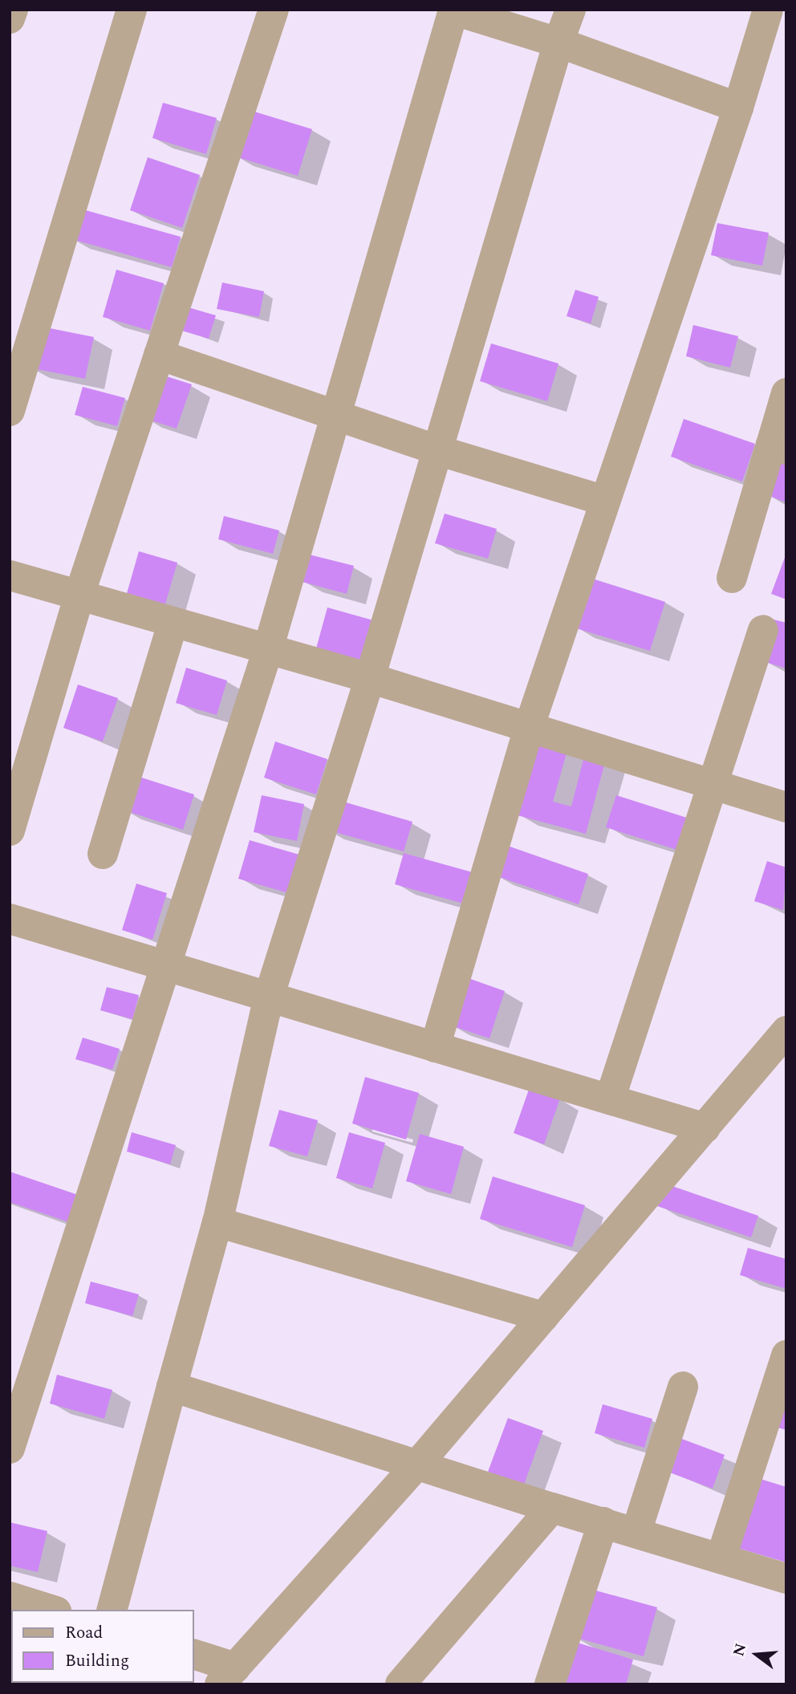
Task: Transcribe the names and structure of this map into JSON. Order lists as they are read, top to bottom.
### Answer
{
  "legend": ["Road", "Building"],
  "north": "left"
}
